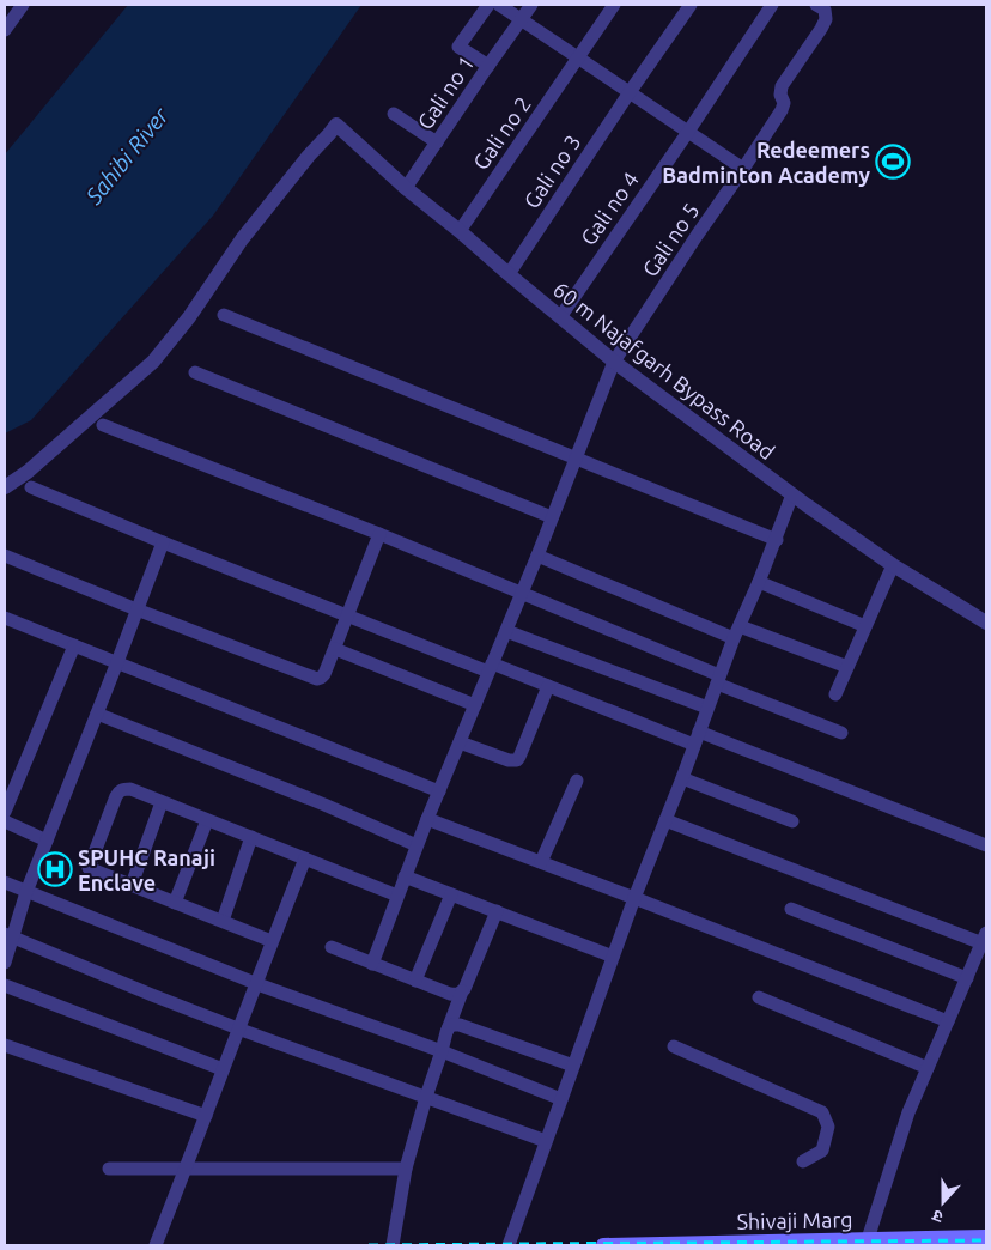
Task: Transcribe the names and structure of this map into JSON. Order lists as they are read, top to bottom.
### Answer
{
  "streets": {
    "main road": ["Shivaji Marg"],
    "street": [
      "Gali no 1",
      "Gali no 2",
      "Gali no 3",
      "Gali no 4",
      "Gali no 5",
      "60 m Najafgarh Bypass Road"
    ]
  },
  "crossings": [
    ["Gali no 1", "60 m Najafgarh Bypass Road"],
    ["Gali no 2", "60 m Najafgarh Bypass Road"],
    ["Gali no 3", "60 m Najafgarh Bypass Road"],
    ["Gali no 4", "60 m Najafgarh Bypass Road"],
    ["Gali no 5", "60 m Najafgarh Bypass Road"]
  ],
  "water": ["Sahibi River"],
  "places": {
    "sports": ["Redeemers Badminton Academy"],
    "hospital": ["SPUHC Ranaji Enclave"]
  },
  "north": "bottom"
}
